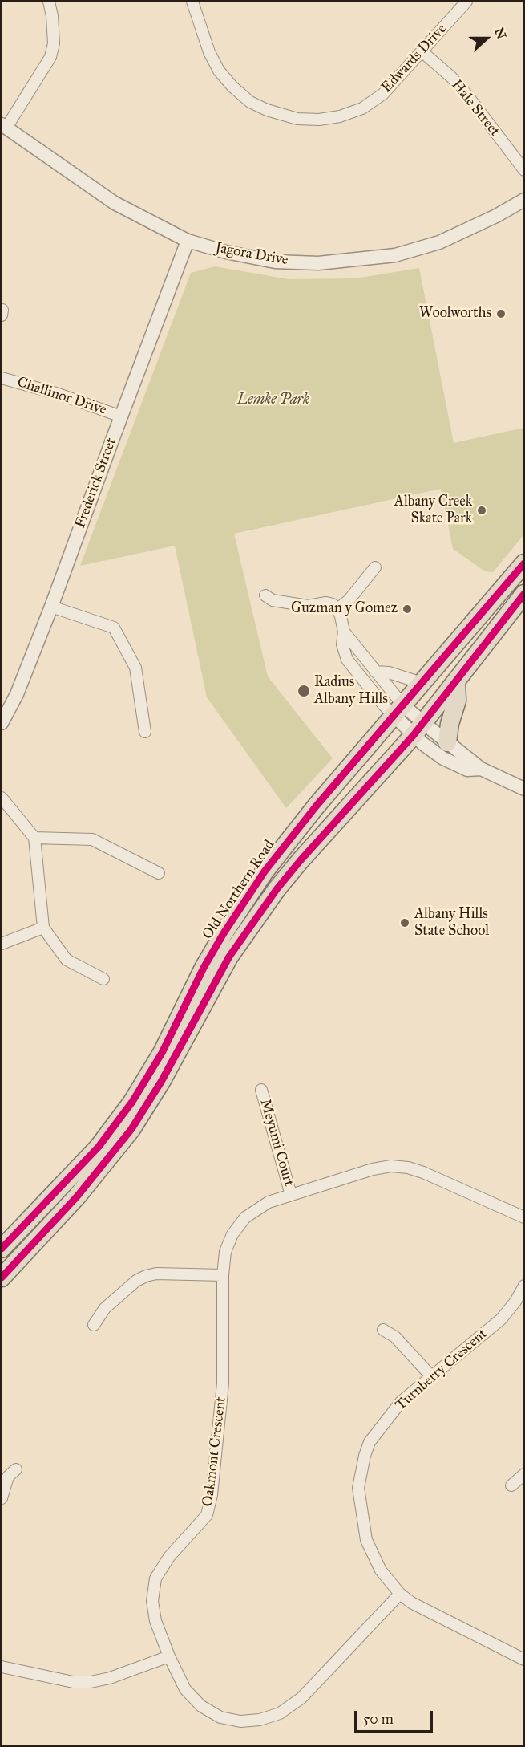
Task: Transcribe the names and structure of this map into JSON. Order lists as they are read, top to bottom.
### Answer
{
  "streets": {
    "highway": ["Old Northern Road"],
    "street": [
      "Edwards Drive",
      "Hale Street",
      "Jagora Drive",
      "Challinor Drive",
      "Frederick Street",
      "Meyumi Court",
      "Turnberry Crescent",
      "Oakmont Crescent"
    ]
  },
  "crossings": [
    ["Edwards Drive", "Hale Street"],
    ["Jagora Drive", "Frederick Street"],
    ["Challinor Drive", "Frederick Street"],
    ["Meyumi Court", "Oakmont Crescent"],
    ["Turnberry Crescent", "Oakmont Crescent"]
  ],
  "parks": ["Lemke Park"],
  "places": [
    "Woolworths",
    "Albany Creek Skate Park",
    "Guzman y Gomez",
    "Radius Albany Hills",
    "Albany Hills State School"
  ],
  "scale_bar": "50 m",
  "north": "right"
}
